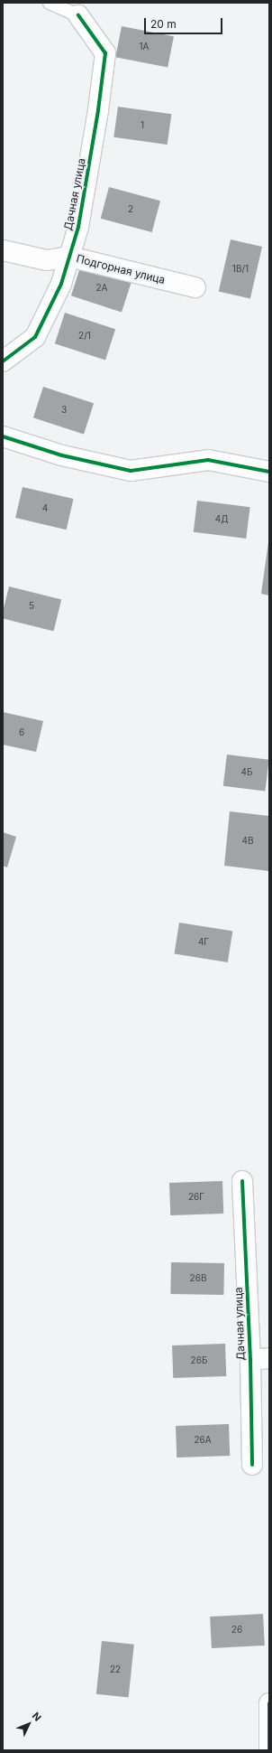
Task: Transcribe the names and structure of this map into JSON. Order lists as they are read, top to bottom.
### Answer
{
  "streets": {
    "street": ["Дачная улица", "Подгорная улица"]
  },
  "crossings": [
    ["Дачная улица", "Подгорная улица"]
  ],
  "house_numbers": [
    "1А",
    "1",
    "2",
    "1В/1",
    "2А",
    "2/1",
    "3",
    "4",
    "4Д",
    "5",
    "6",
    "4Б",
    "4В",
    "4Г",
    "26Г",
    "26В",
    "26Б",
    "26А",
    "26",
    "22"
  ],
  "scale_bar": "20 m",
  "north": "top right"
}
